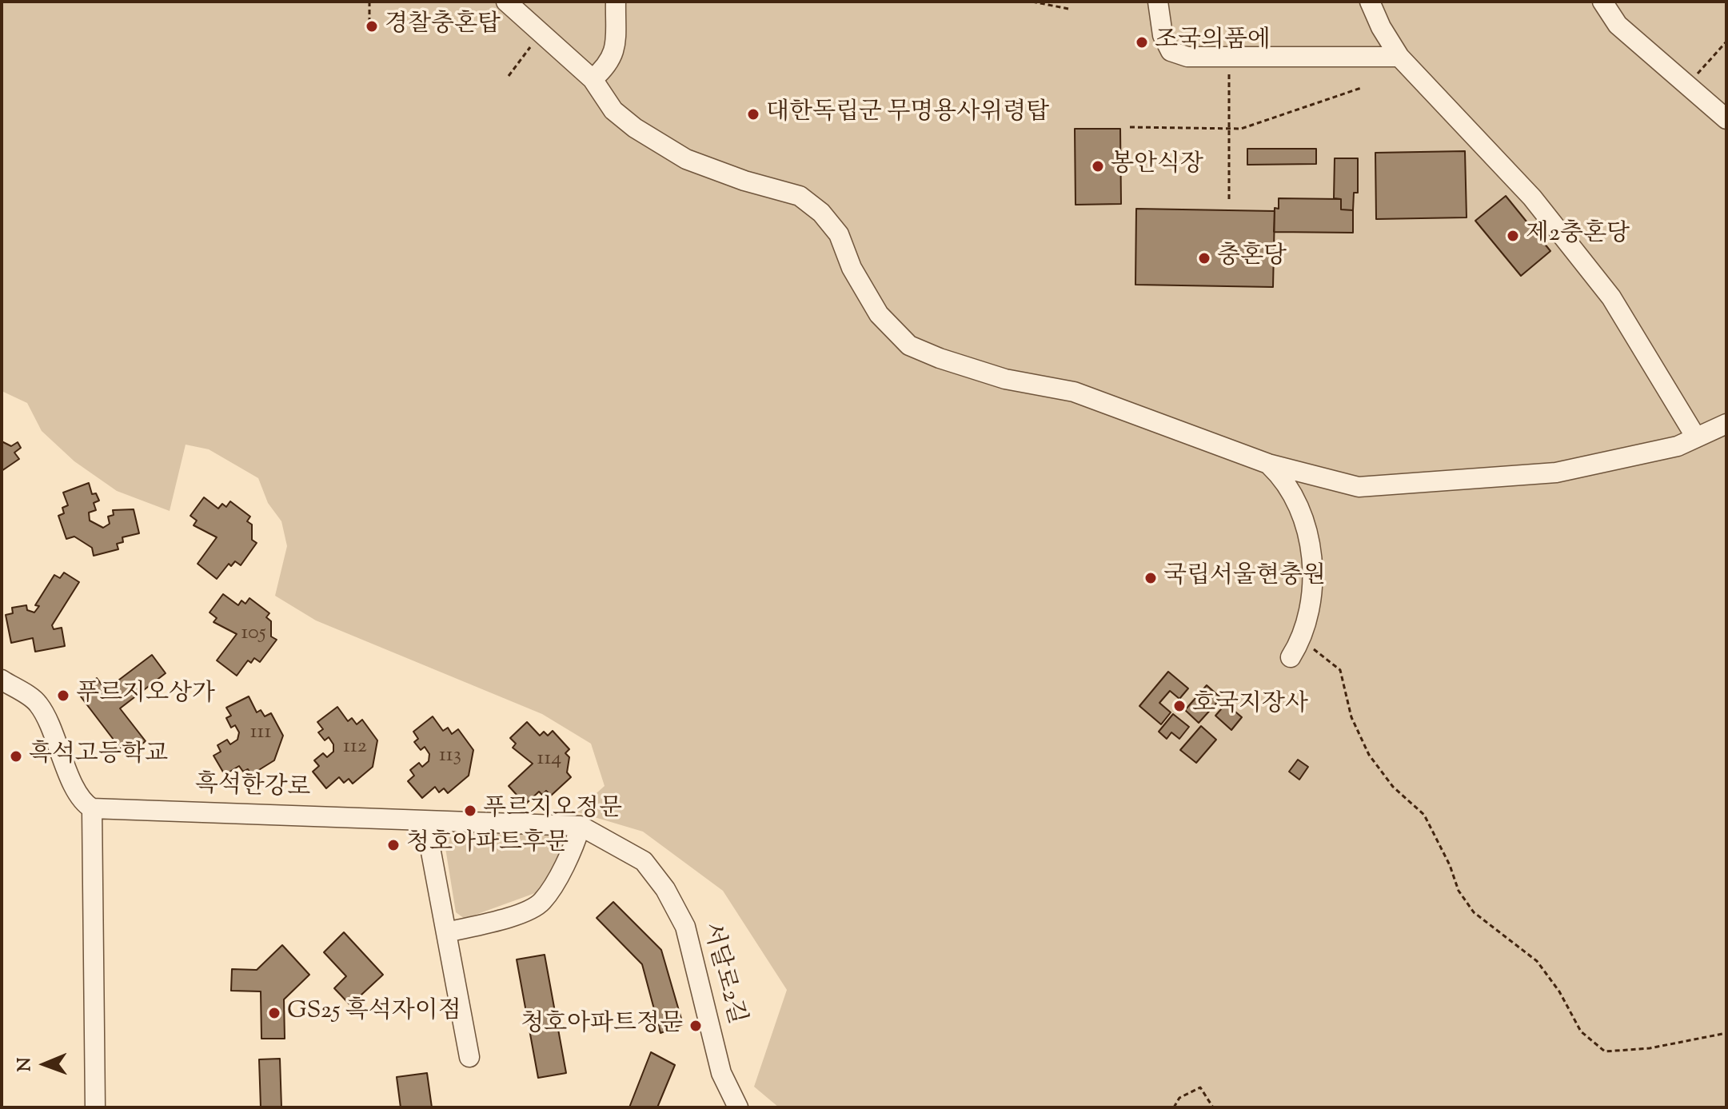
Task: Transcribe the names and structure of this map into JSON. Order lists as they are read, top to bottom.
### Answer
{
  "streets": {
    "street": ["흑석한강로", "서달로2길"]
  },
  "crossings": [
    ["흑석한강로", "서달로2길"]
  ],
  "places": [
    "경찰충혼탑",
    "조국의품에",
    "대한독립군 무명용사위령탑",
    "봉안식장",
    "제2충혼당",
    "충혼당",
    "국립서울현충원",
    "푸르지오상가",
    "호국지장사",
    "흑석고등학교",
    "푸르지오정문",
    "청호아파트후문",
    "GS25 흑석자이점",
    "청호아파트정문"
  ],
  "house_numbers": [
    "105",
    "111",
    "112",
    "113",
    "114"
  ],
  "north": "left"
}
